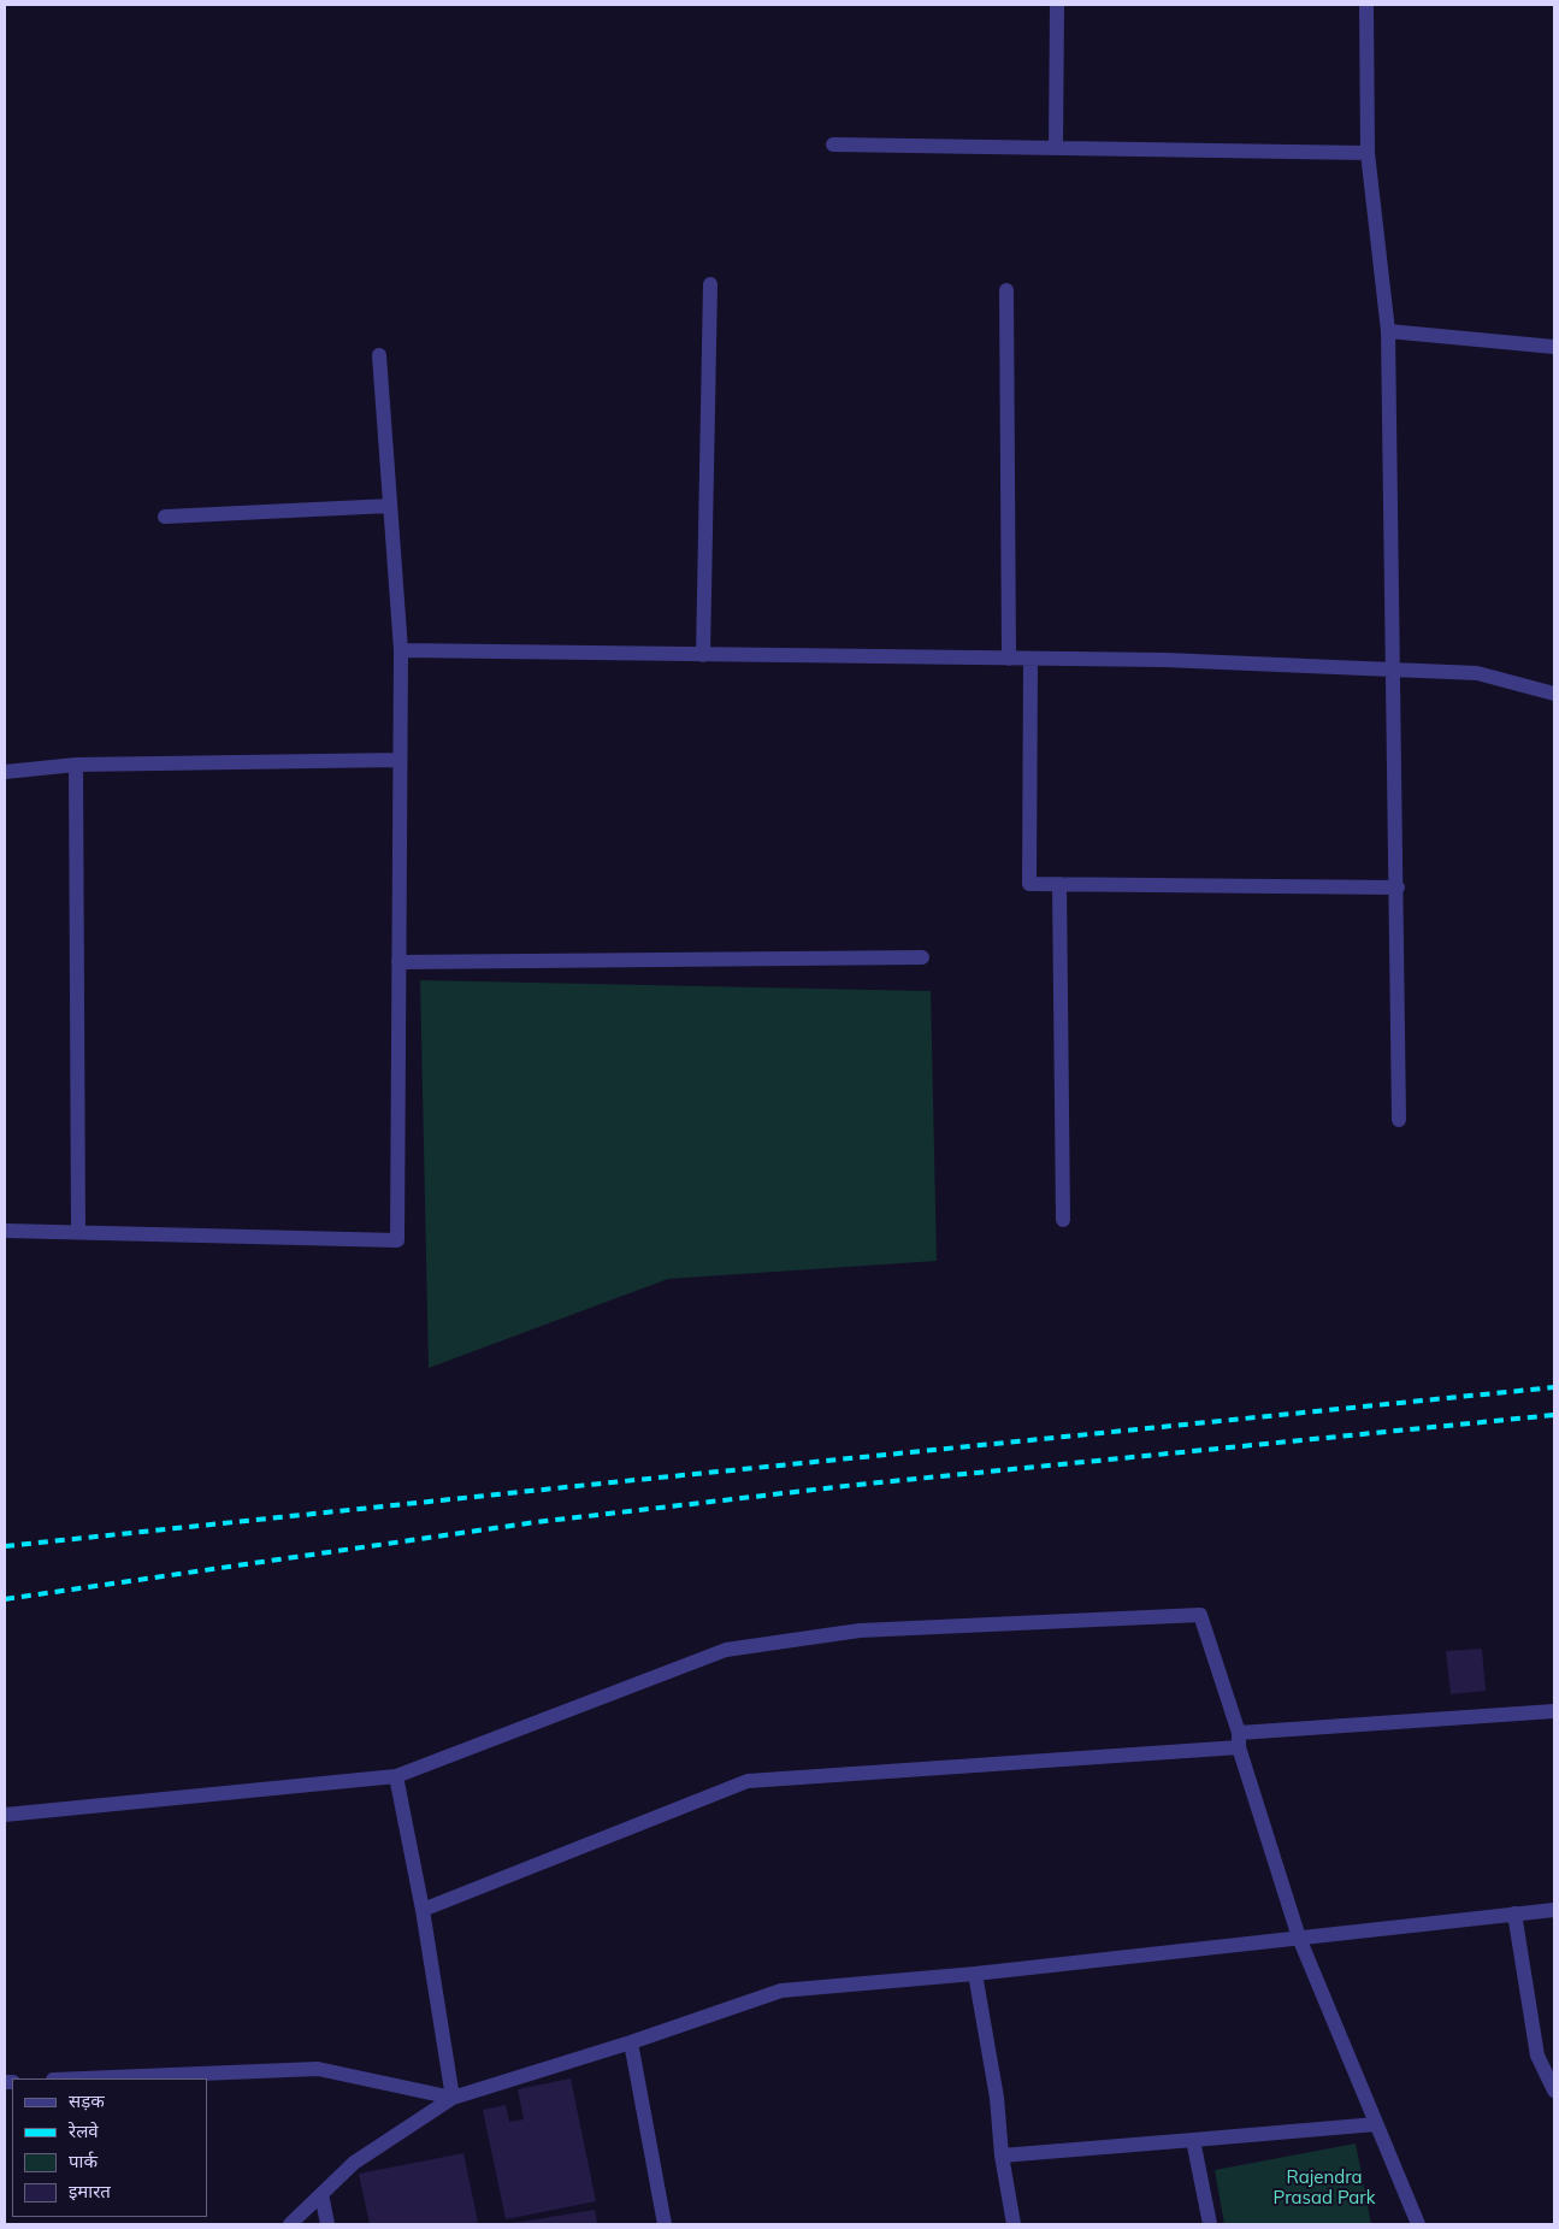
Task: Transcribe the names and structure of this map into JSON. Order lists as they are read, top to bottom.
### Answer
{
  "parks": ["Rajendra Prasad Park"],
  "legend": [
    "सड़क",
    "रेलवे",
    "पार्क",
    "इमारत"
  ]
}
